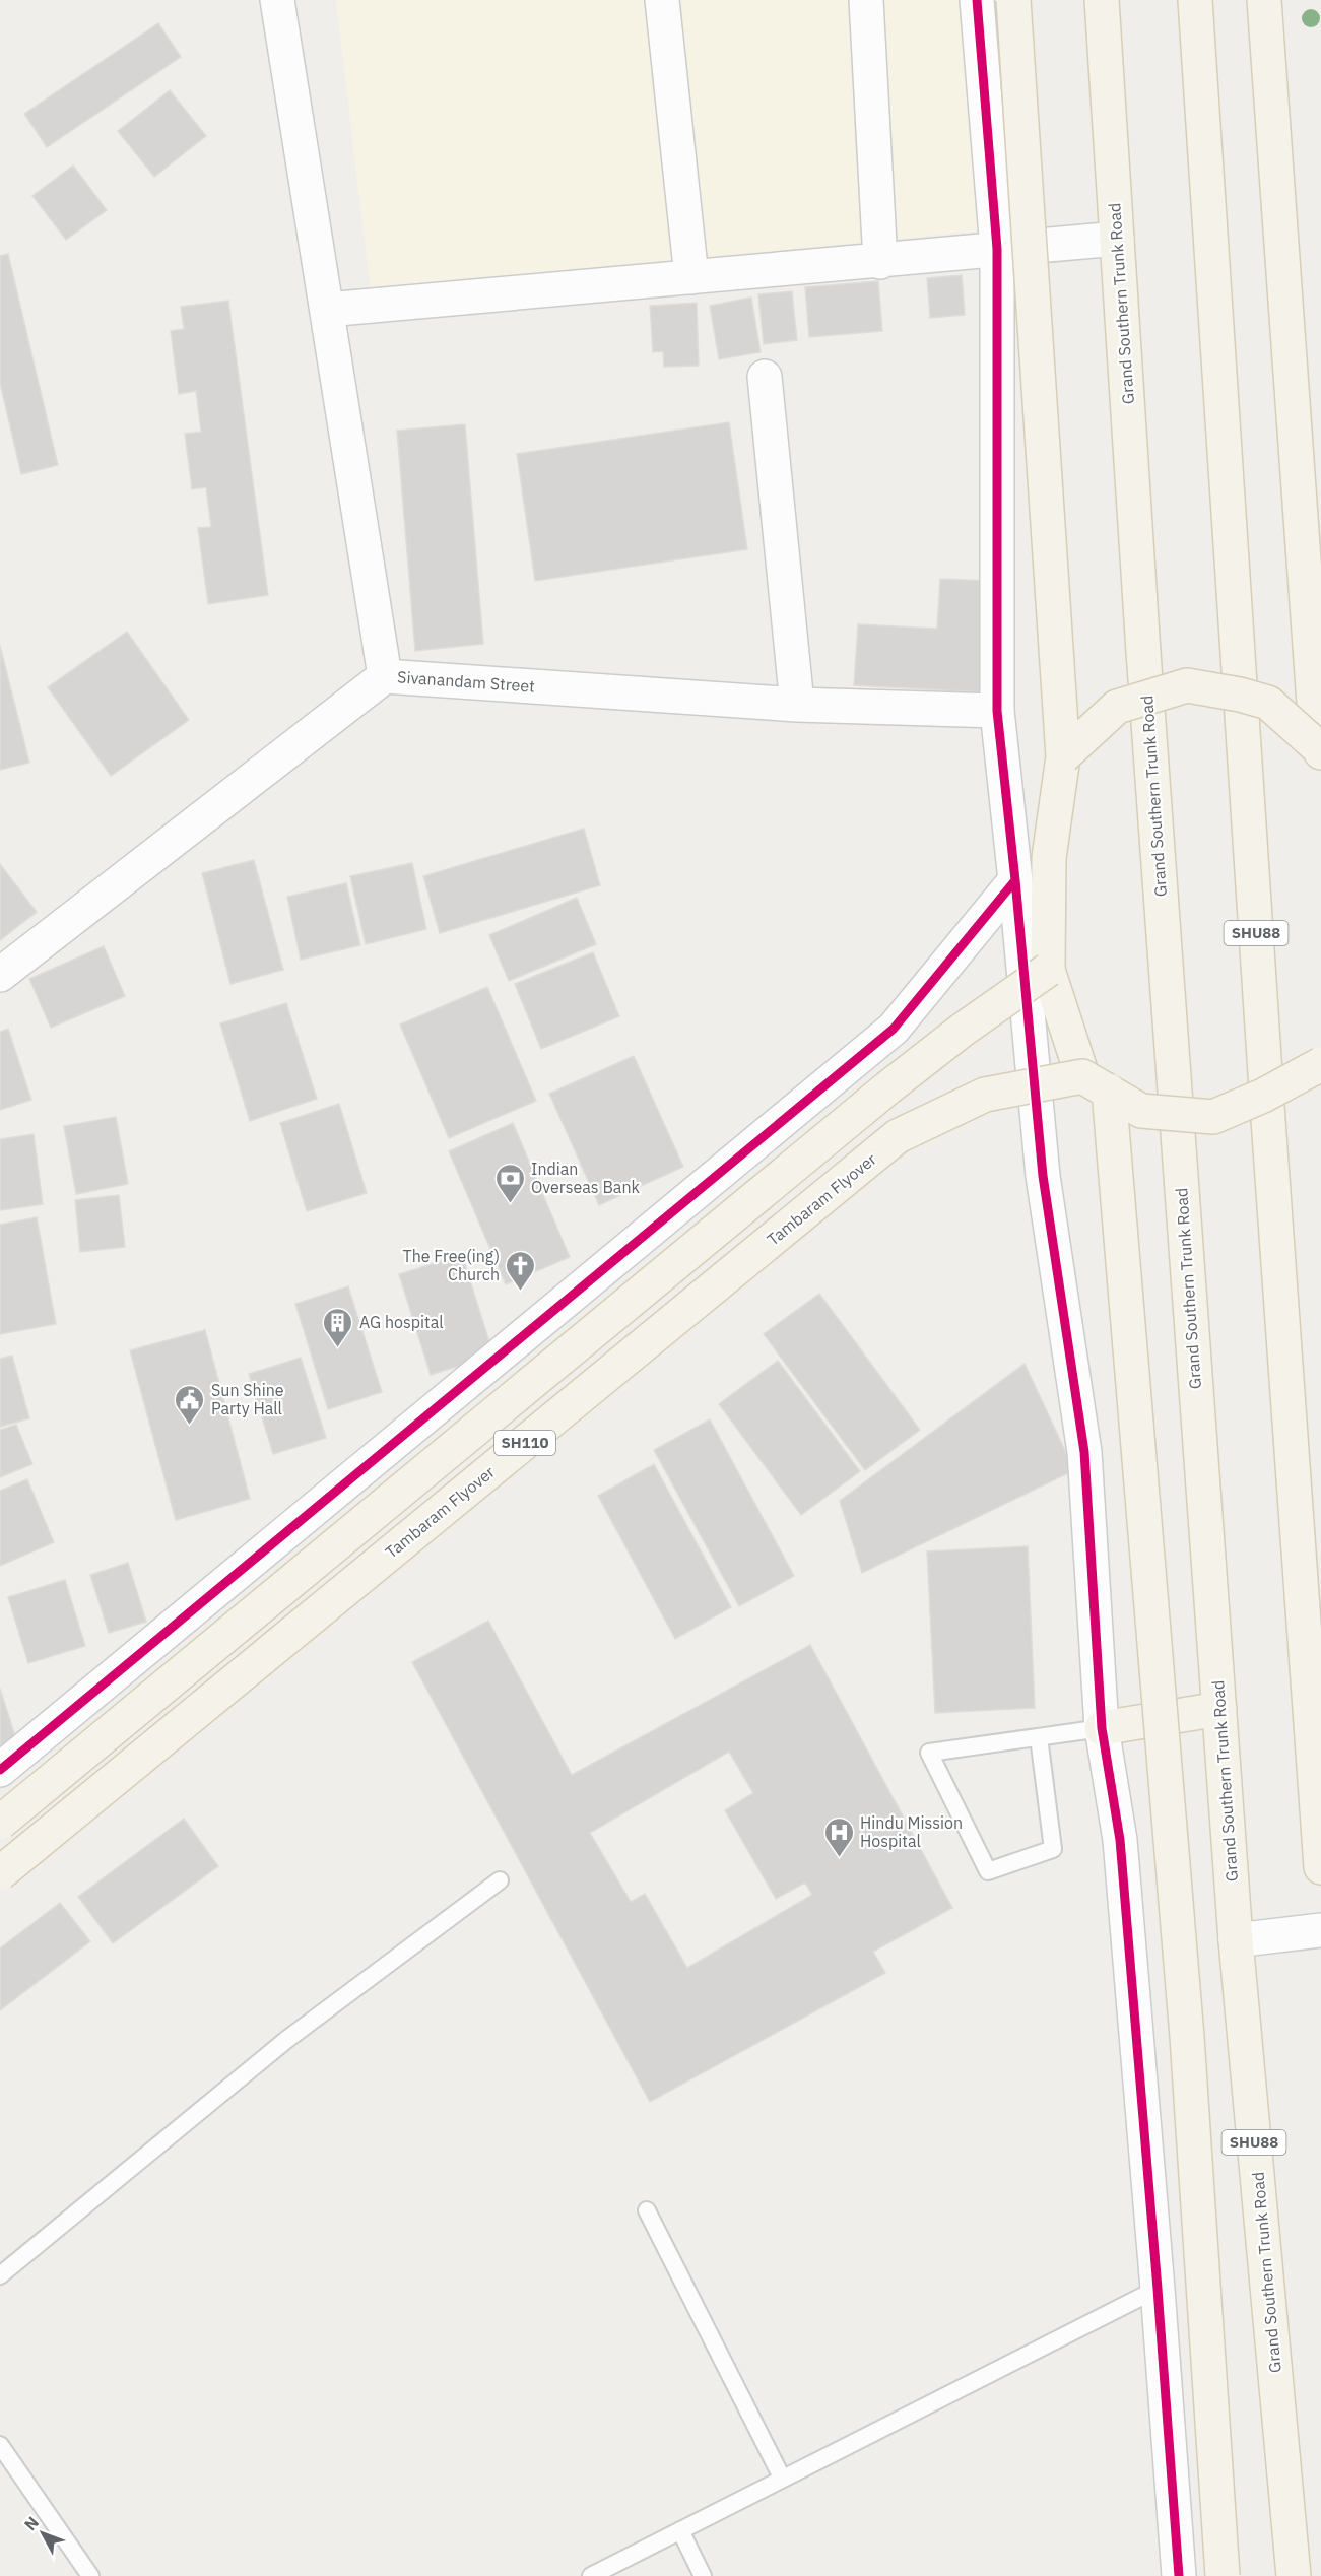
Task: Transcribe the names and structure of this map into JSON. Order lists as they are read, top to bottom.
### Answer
{
  "streets": {
    "main road": [
      "Grand Southern Trunk Road",
      "SHU88",
      "Tambaram Flyover",
      "SH110"
    ],
    "street": ["Sivanandam Street"]
  },
  "places": {
    "bank": ["Indian Overseas Bank"],
    "church": ["The Free(ing) Church"],
    "building": ["AG hospital"],
    "public building": ["Sun Shine Party Hall"],
    "hospital": ["Hindu Mission Hospital"]
  },
  "north": "top left"
}
